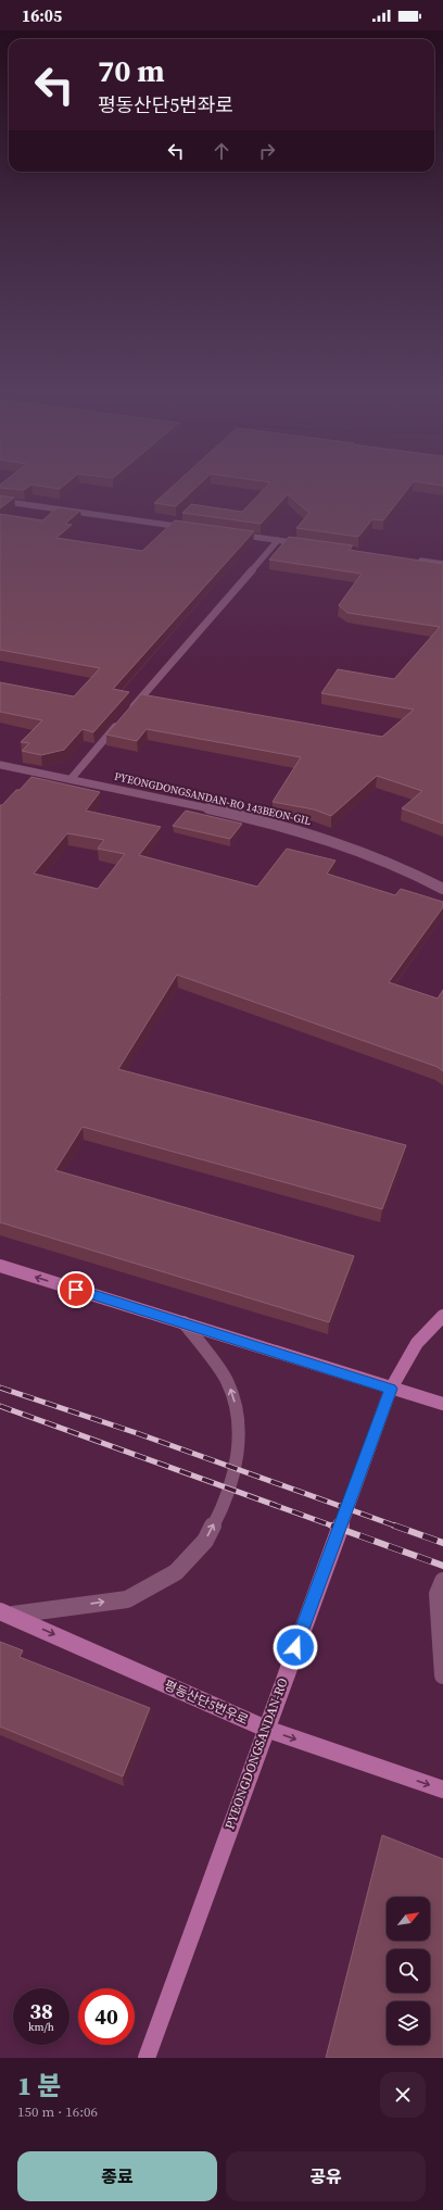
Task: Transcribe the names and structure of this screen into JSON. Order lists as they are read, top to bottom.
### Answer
{
  "streets": {
    "street": ["PYEONGDONGSANDAN-RO 143BEON-GIL", "평동산단5번우로", "PYEONGDONGSANDAN-RO"]
  },
  "crossings": [
    ["평동산단5번우로", "PYEONGDONGSANDAN-RO"]
  ],
  "one_way": ["평동산단5번우로"],
  "north": "top right",
  "page": {
    "status": "16:05",
    "turn": ["70 m", "평동산단5번좌로"],
    "speed": "38 km/h",
    "limit": "40",
    "heading": ["1 분", "150 m · 16:06"],
    "buttons": ["종료", "공유"]
  }
}
